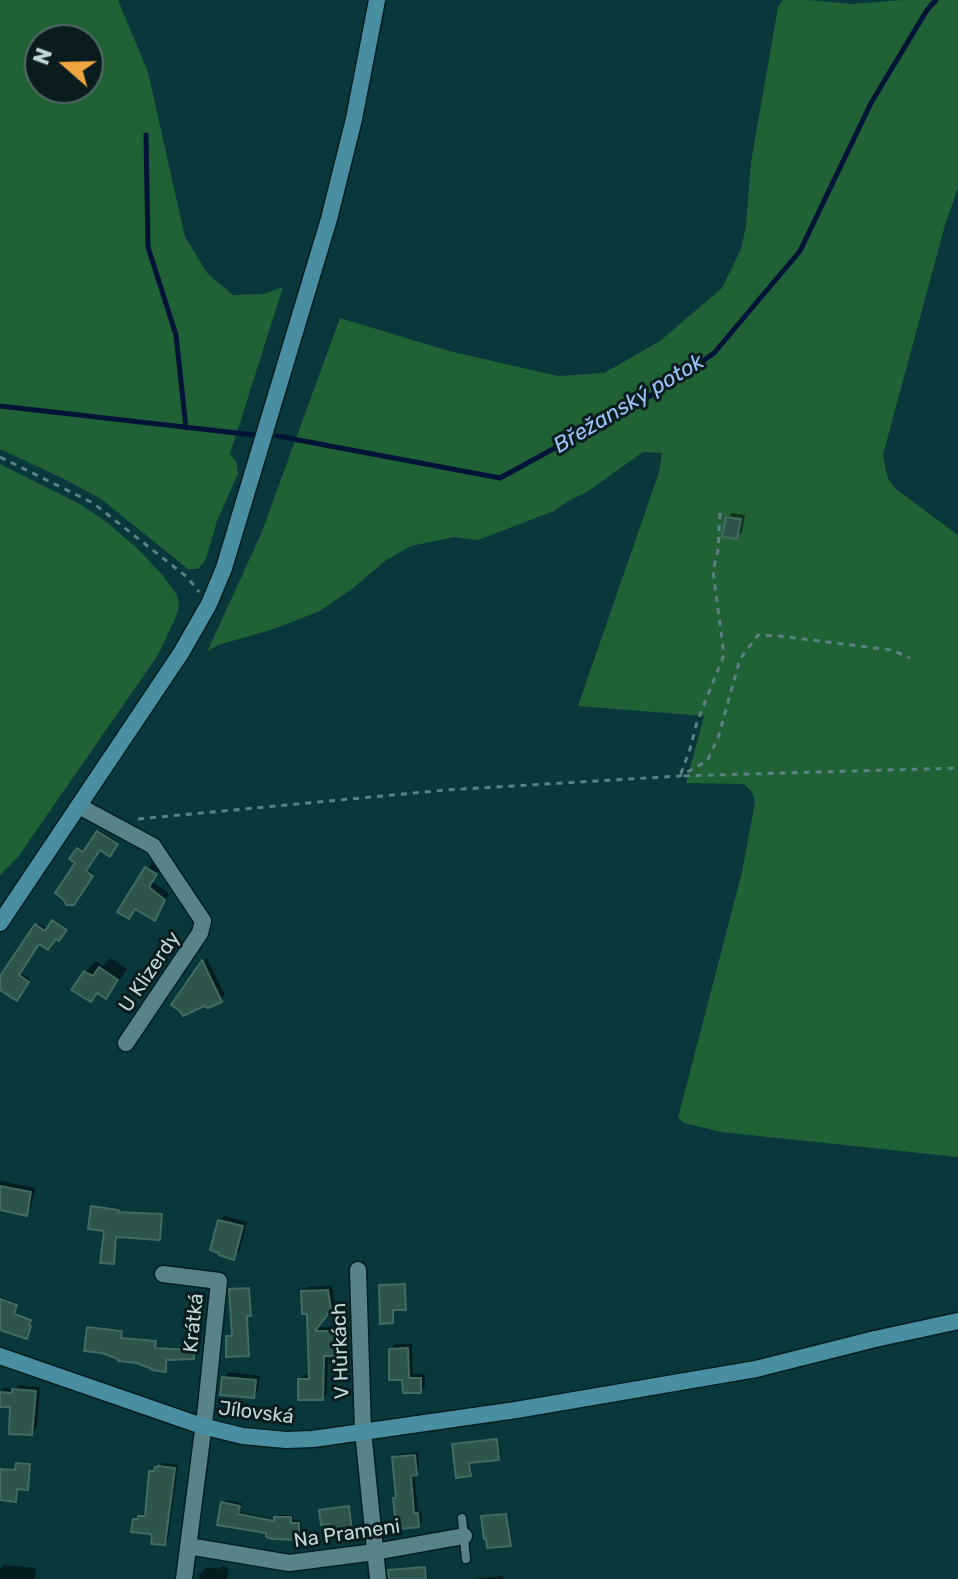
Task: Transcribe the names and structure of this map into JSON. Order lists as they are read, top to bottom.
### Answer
{
  "streets": {
    "main road": ["Jílovská"],
    "street": [
      "U Klizerdy",
      "Krátká",
      "V Hůrkách",
      "Na Prameni"
    ]
  },
  "crossings": [
    ["Krátká", "Jílovská"],
    ["V Hůrkách", "Jílovská"],
    ["V Hůrkách", "Na Prameni"]
  ],
  "water": ["Břežanský potok"],
  "north": "left"
}
